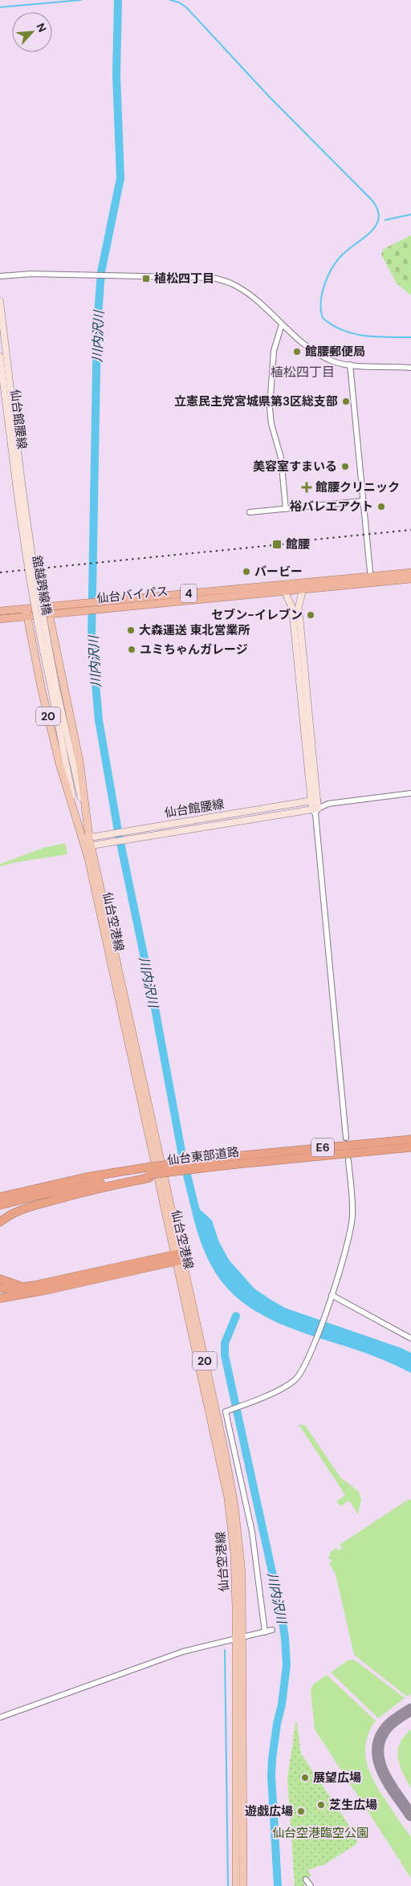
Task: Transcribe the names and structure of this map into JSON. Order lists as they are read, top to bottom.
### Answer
{
  "streets": {
    "highway": [
      "4",
      "仙台バイパス",
      "E6",
      "仙台東部道路"
    ],
    "main road": [
      "仙台館腰線",
      "舘越跨線橋",
      "20",
      "仙台空港線"
    ]
  },
  "crossings": [
    ["仙台館腰線", "舘越跨線橋"],
    ["仙台館腰線", "仙台空港線"],
    ["仙台バイパス", "仙台空港線"]
  ],
  "districts": ["植松四丁目"],
  "water": ["川内沢川"],
  "parks": ["仙台空港臨空公園"],
  "places": {
    "transit": ["植松四丁目", "館腰"],
    "other": [
      "館腰郵便局",
      "立憲民主党宮城県第3区総支部",
      "美容室すまいる",
      "裕バレエアクト",
      "バービー",
      "セブン-イレブン",
      "大森運送 東北営業所",
      "ユミちゃんガレージ",
      "展望広場",
      "芝生広場",
      "遊戯広場"
    ],
    "health": ["館腰クリニック"]
  },
  "north": "top right"
}
